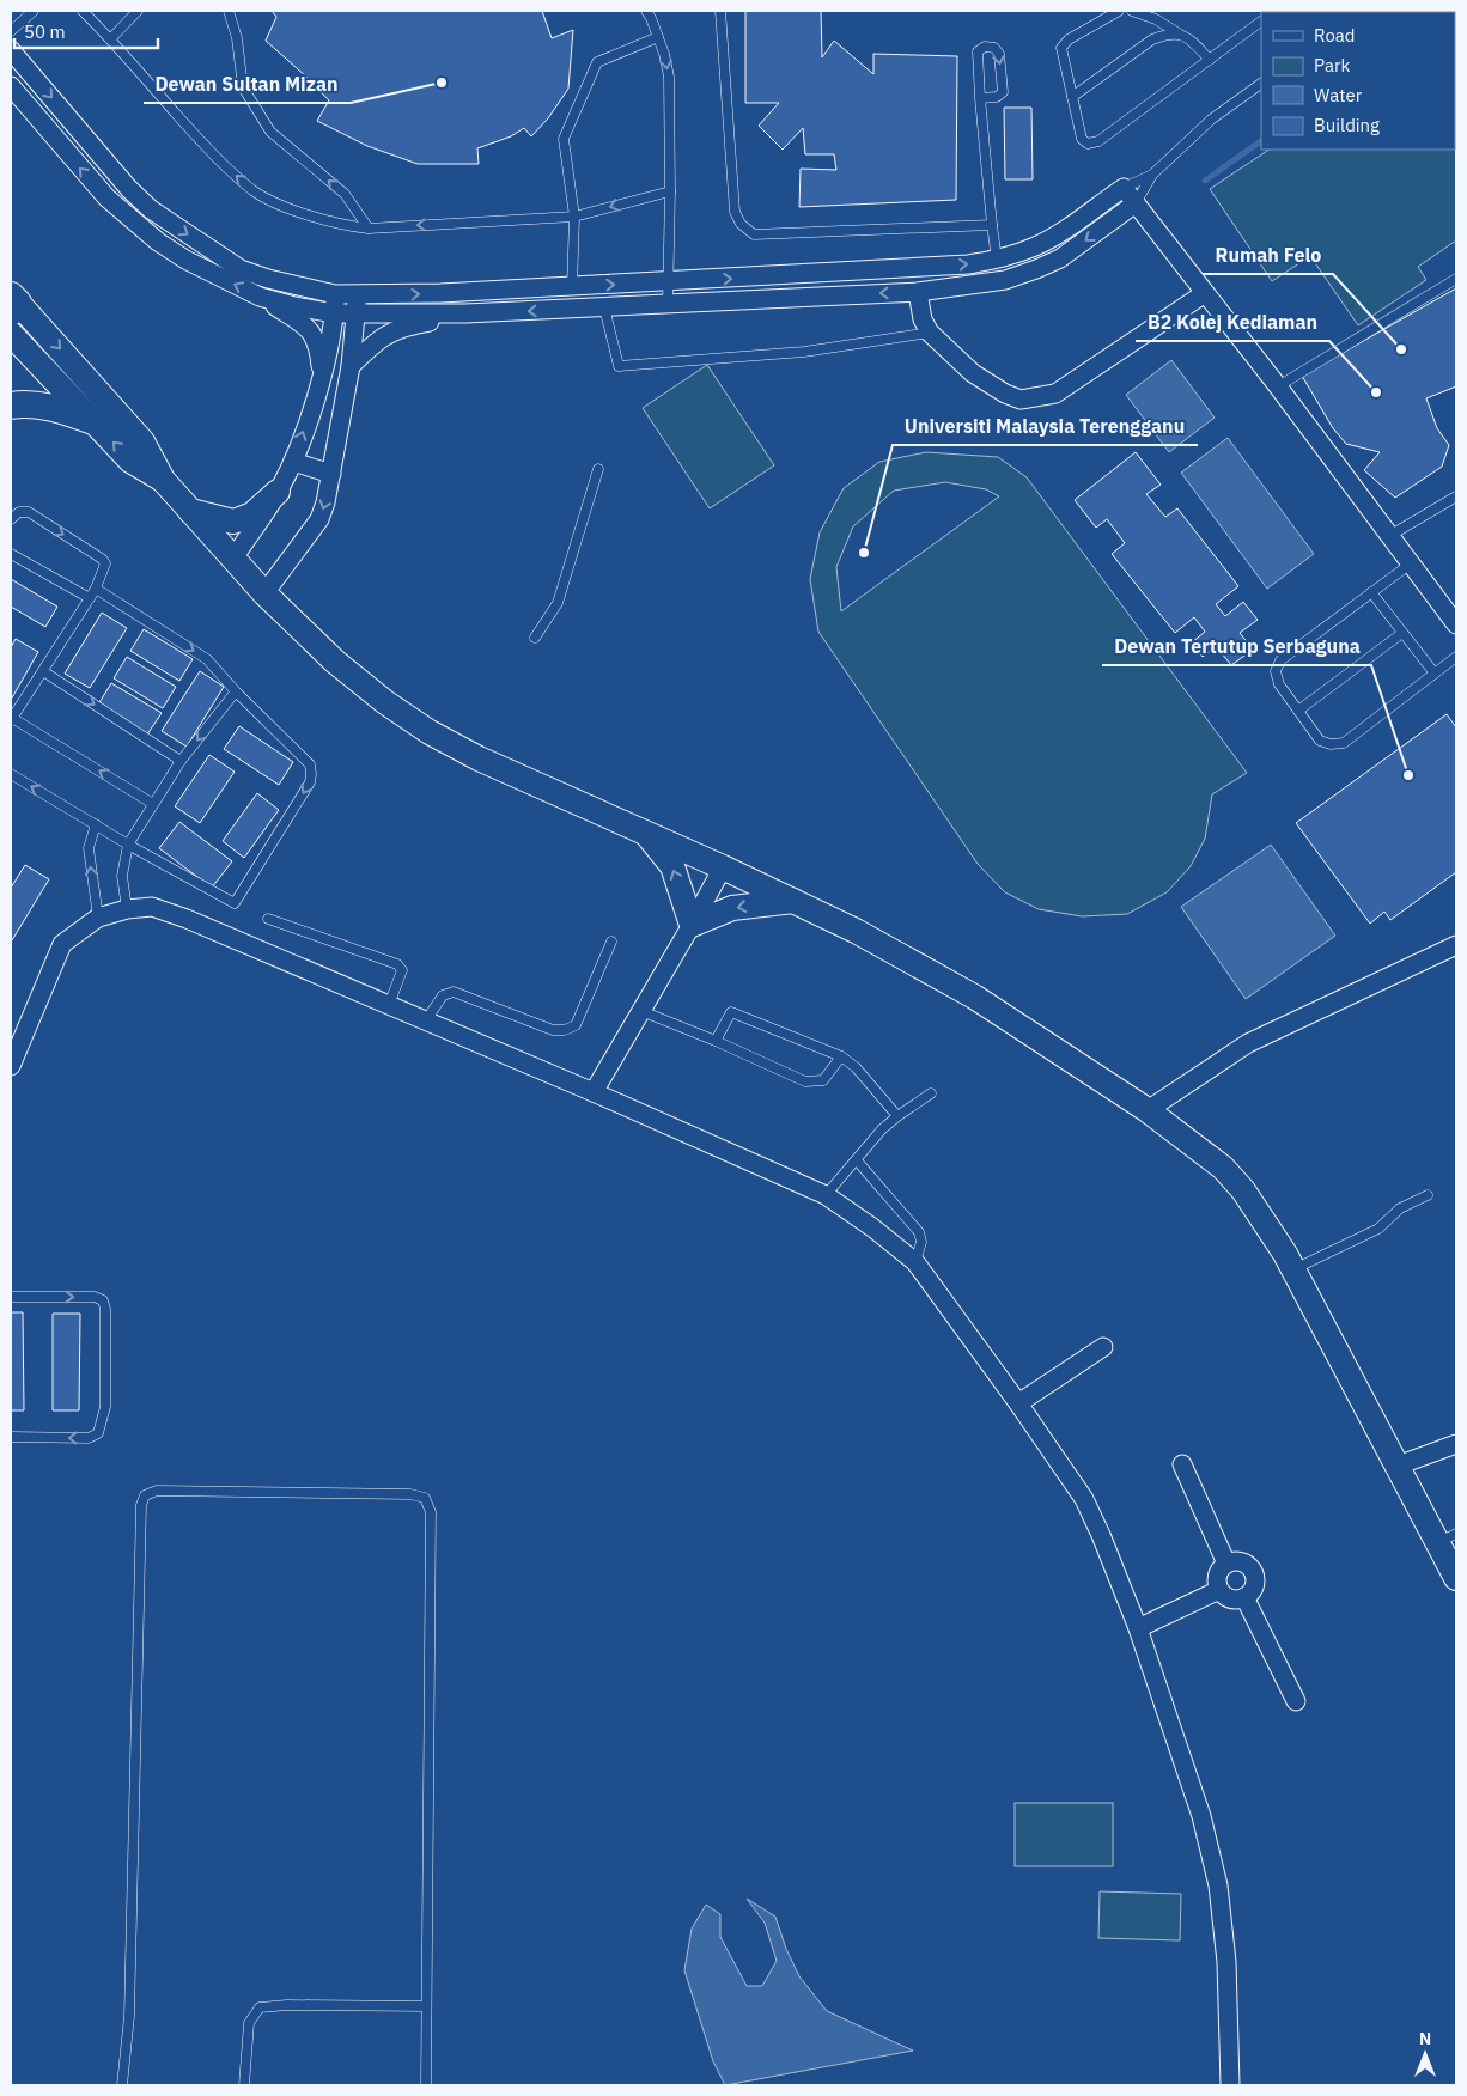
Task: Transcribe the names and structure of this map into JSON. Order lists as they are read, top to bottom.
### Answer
{
  "places": [
    "Dewan Sultan Mizan",
    "Rumah Felo",
    "B2 Kolej Kediaman",
    "Universiti Malaysia Terengganu",
    "Dewan Tertutup Serbaguna"
  ],
  "legend": [
    "Road",
    "Park",
    "Water",
    "Building"
  ],
  "scale_bar": "50 m",
  "north": "top"
}
